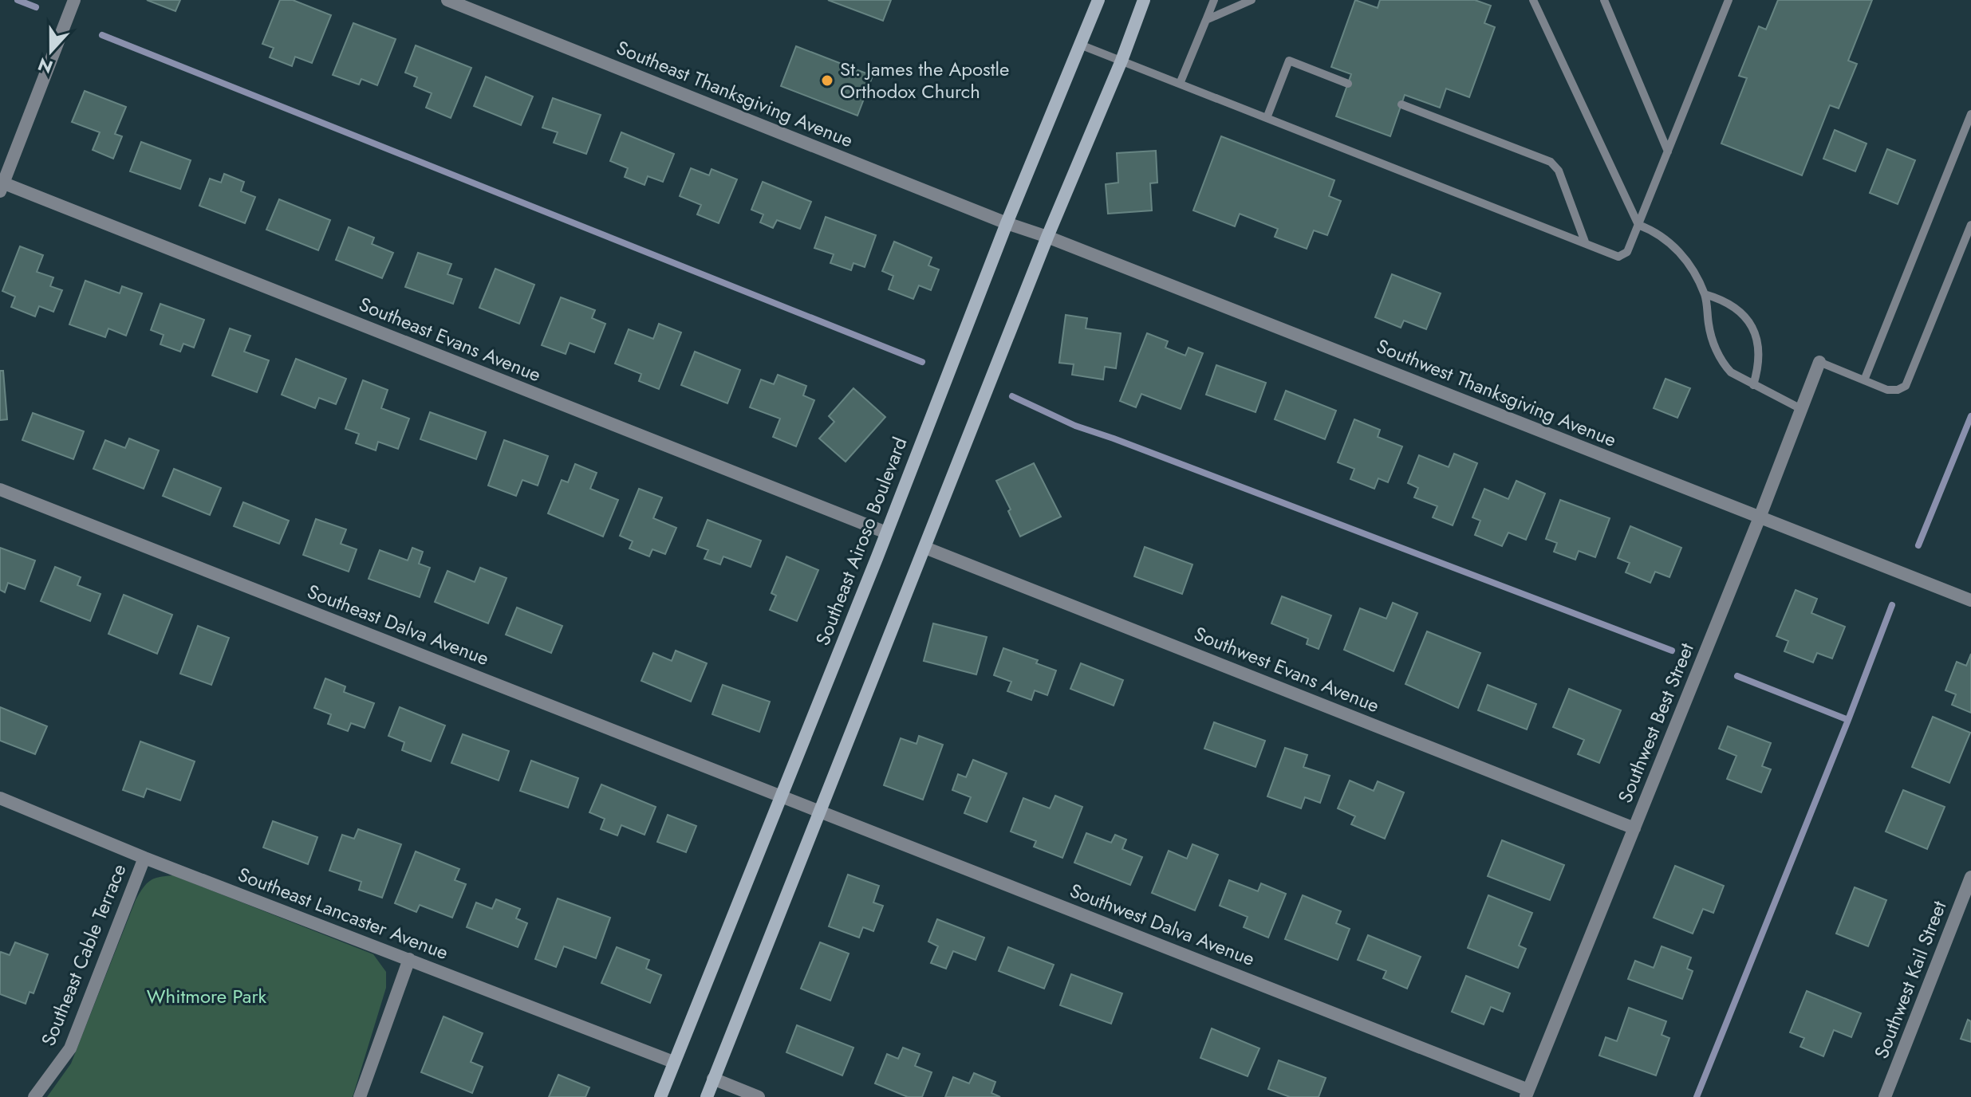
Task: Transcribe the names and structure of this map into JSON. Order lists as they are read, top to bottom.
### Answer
{
  "streets": {
    "main road": ["Southeast Airoso Boulevard"],
    "street": [
      "Southeast Thanksgiving Avenue",
      "Southeast Evans Avenue",
      "Southwest Thanksgiving Avenue",
      "Southeast Dalva Avenue",
      "Southwest Evans Avenue",
      "Southwest Best Street",
      "Southeast Lancaster Avenue",
      "Southwest Dalva Avenue",
      "Southeast Cable Terrace",
      "Southwest Kail Street"
    ]
  },
  "crossings": [
    ["Southeast Thanksgiving Avenue", "Southwest Thanksgiving Avenue"],
    ["Southeast Thanksgiving Avenue", "Southeast Airoso Boulevard"],
    ["Southeast Evans Avenue", "Southeast Airoso Boulevard"],
    ["Southwest Thanksgiving Avenue", "Southeast Airoso Boulevard"],
    ["Southwest Thanksgiving Avenue", "Southwest Best Street"],
    ["Southeast Airoso Boulevard", "Southeast Dalva Avenue"],
    ["Southeast Airoso Boulevard", "Southeast Lancaster Avenue"],
    ["Southeast Airoso Boulevard", "Southwest Dalva Avenue"],
    ["Southeast Dalva Avenue", "Southwest Dalva Avenue"],
    ["Southwest Evans Avenue", "Southwest Best Street"],
    ["Southwest Best Street", "Southwest Dalva Avenue"],
    ["Southeast Lancaster Avenue", "Southeast Cable Terrace"]
  ],
  "parks": ["Whitmore Park"],
  "places": ["St. James the Apostle Orthodox Church"],
  "north": "bottom"
}
